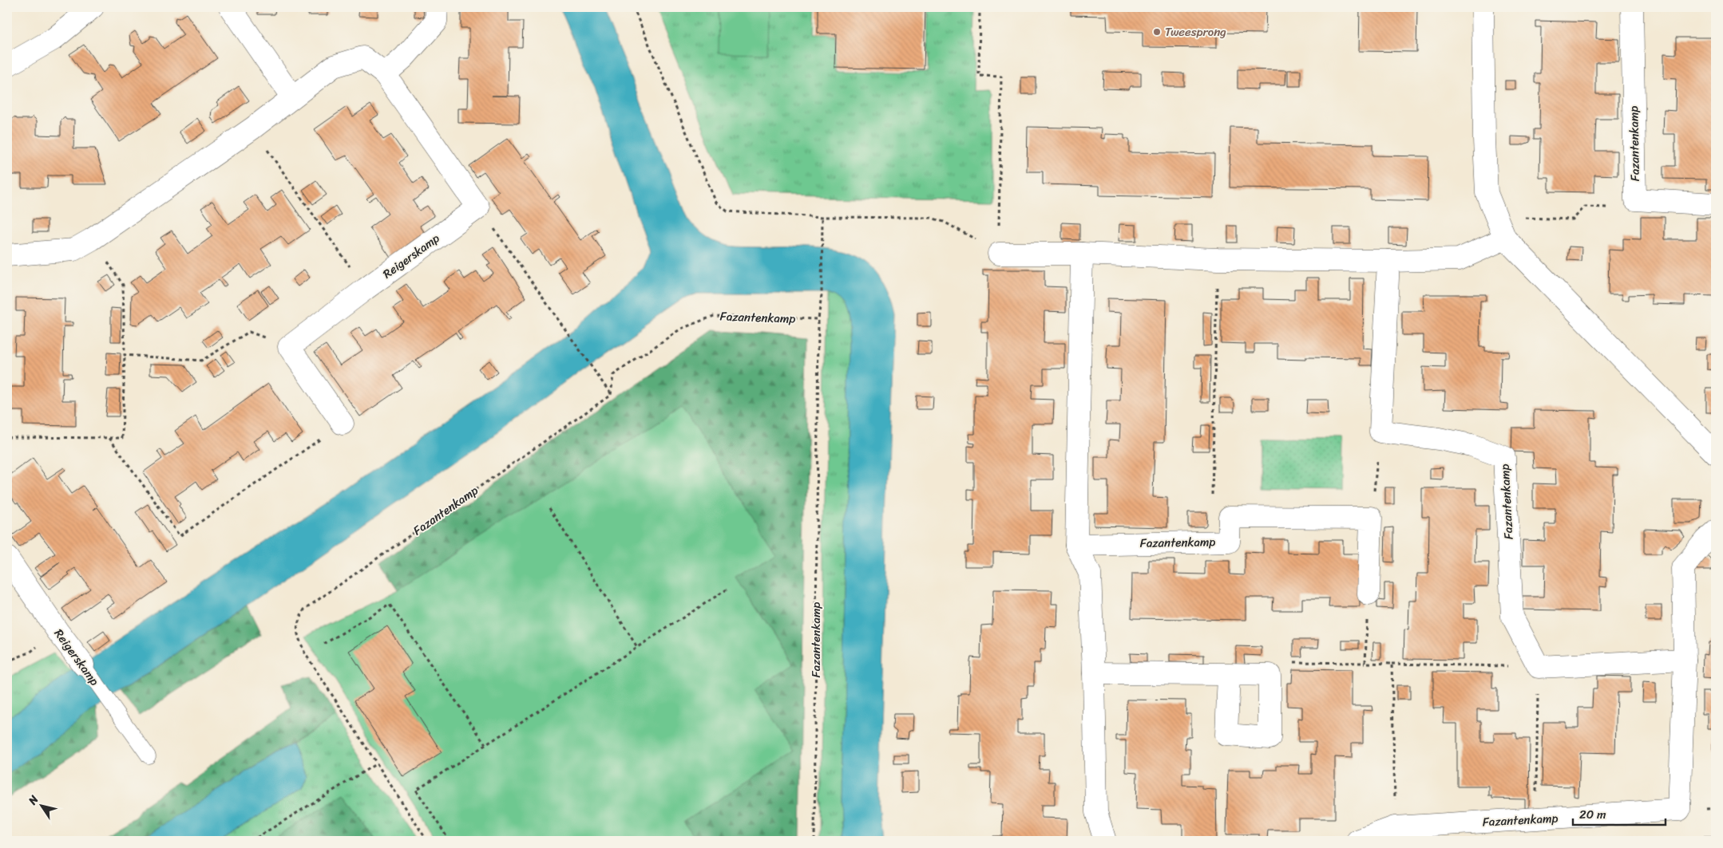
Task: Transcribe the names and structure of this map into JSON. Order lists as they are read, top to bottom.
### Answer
{
  "streets": {
    "street": ["Fazantenkamp", "Reigerskamp"]
  },
  "places": ["Tweesprong"],
  "scale_bar": "20 m",
  "north": "top left"
}
